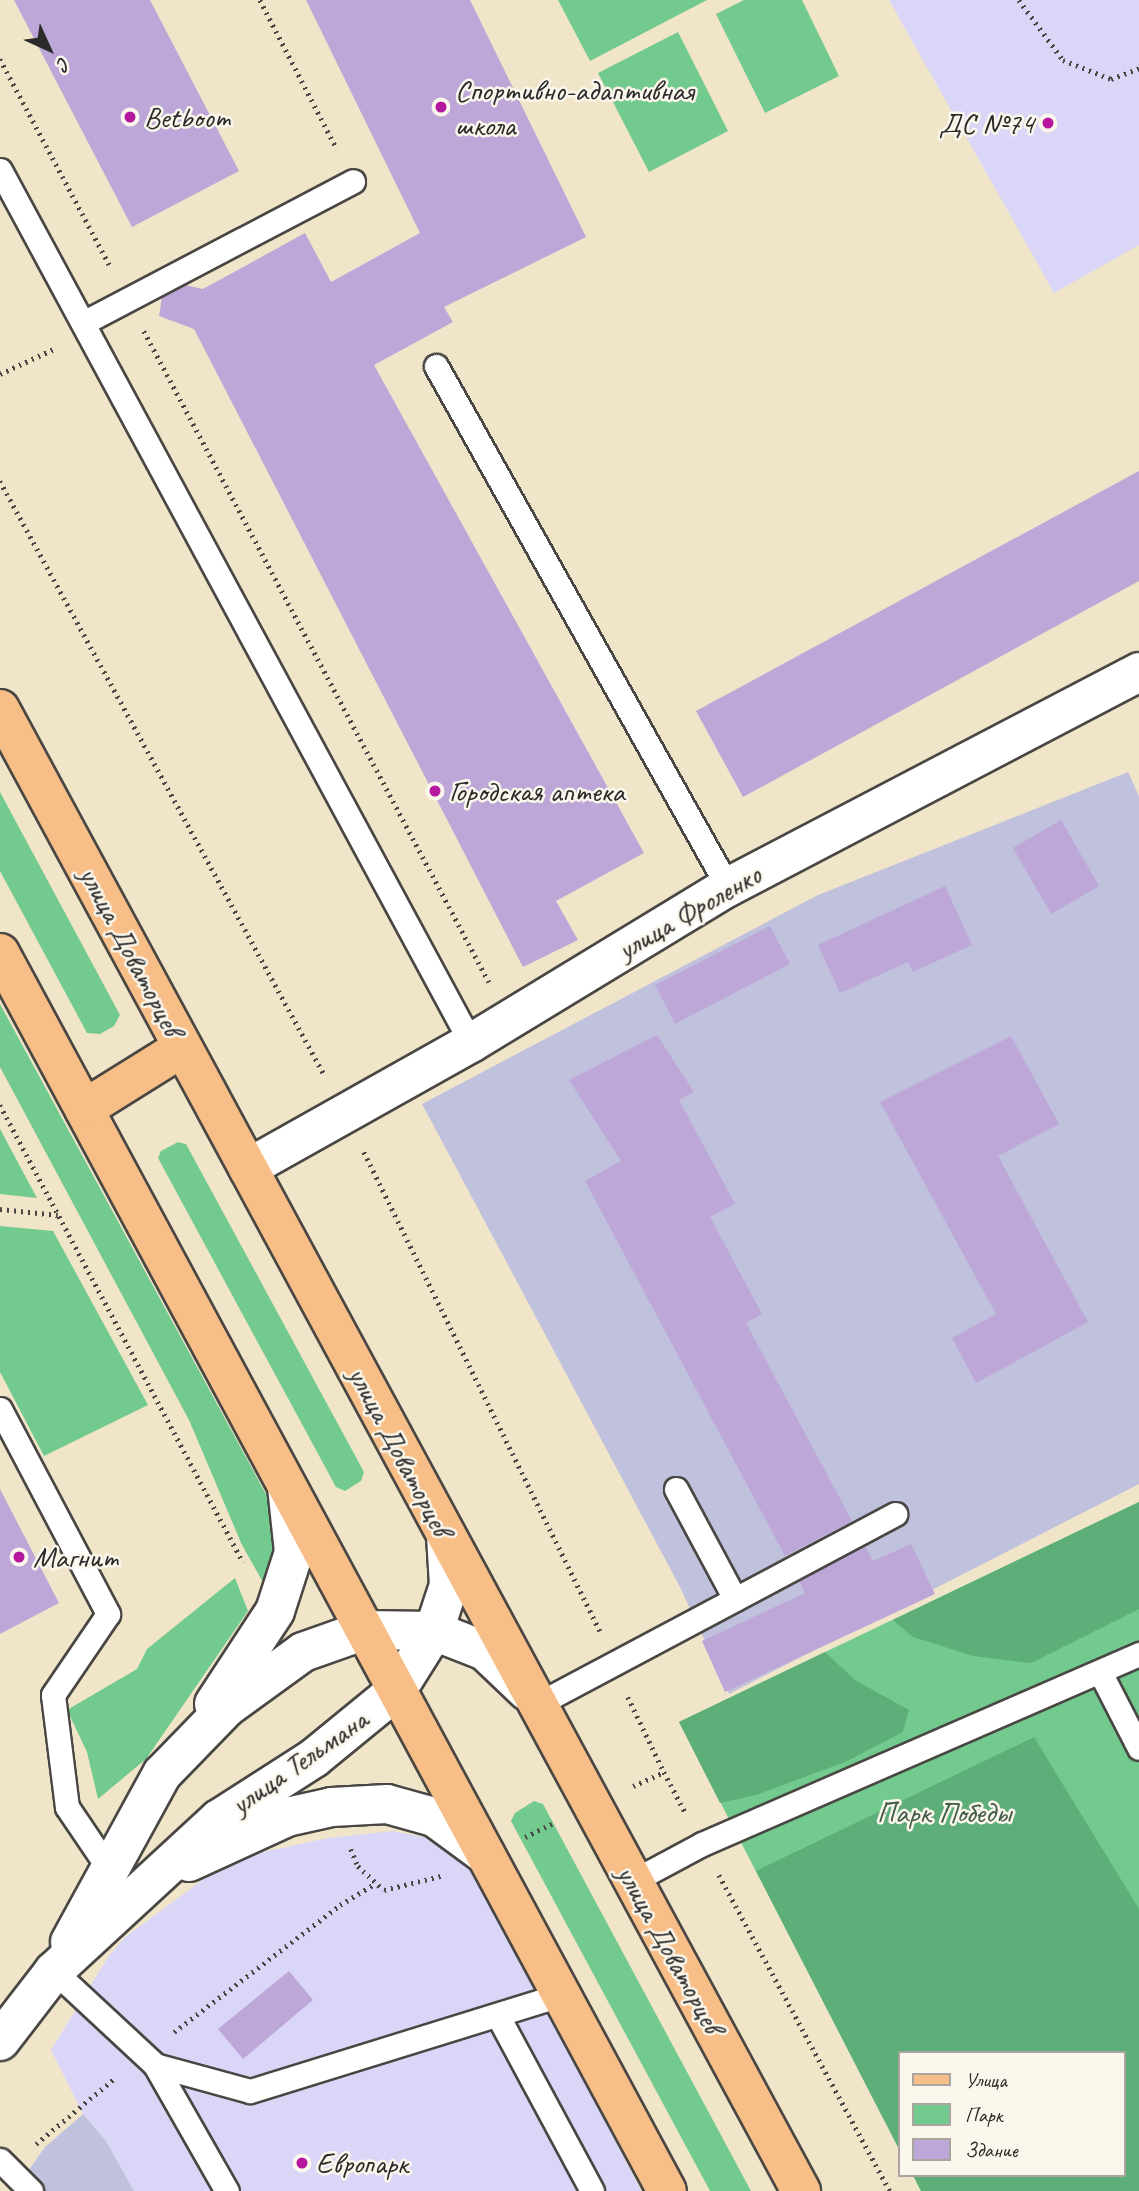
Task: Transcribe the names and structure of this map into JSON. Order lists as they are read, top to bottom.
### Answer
{
  "streets": {
    "main road": ["улица Доваторцев"],
    "street": ["улица Фроленко", "улица Тельмана"]
  },
  "crossings": [
    ["улица Фроленко", "улица Доваторцев"],
    ["улица Доваторцев", "улица Тельмана"]
  ],
  "parks": ["Парк Победы"],
  "places": [
    "Спортивно-адаптивная школа",
    "Betboom",
    "ДС №74",
    "Городская аптека",
    "Магнит",
    "Европарк"
  ],
  "legend": ["Улица", "Парк", "Здание"],
  "north": "bottom right"
}
